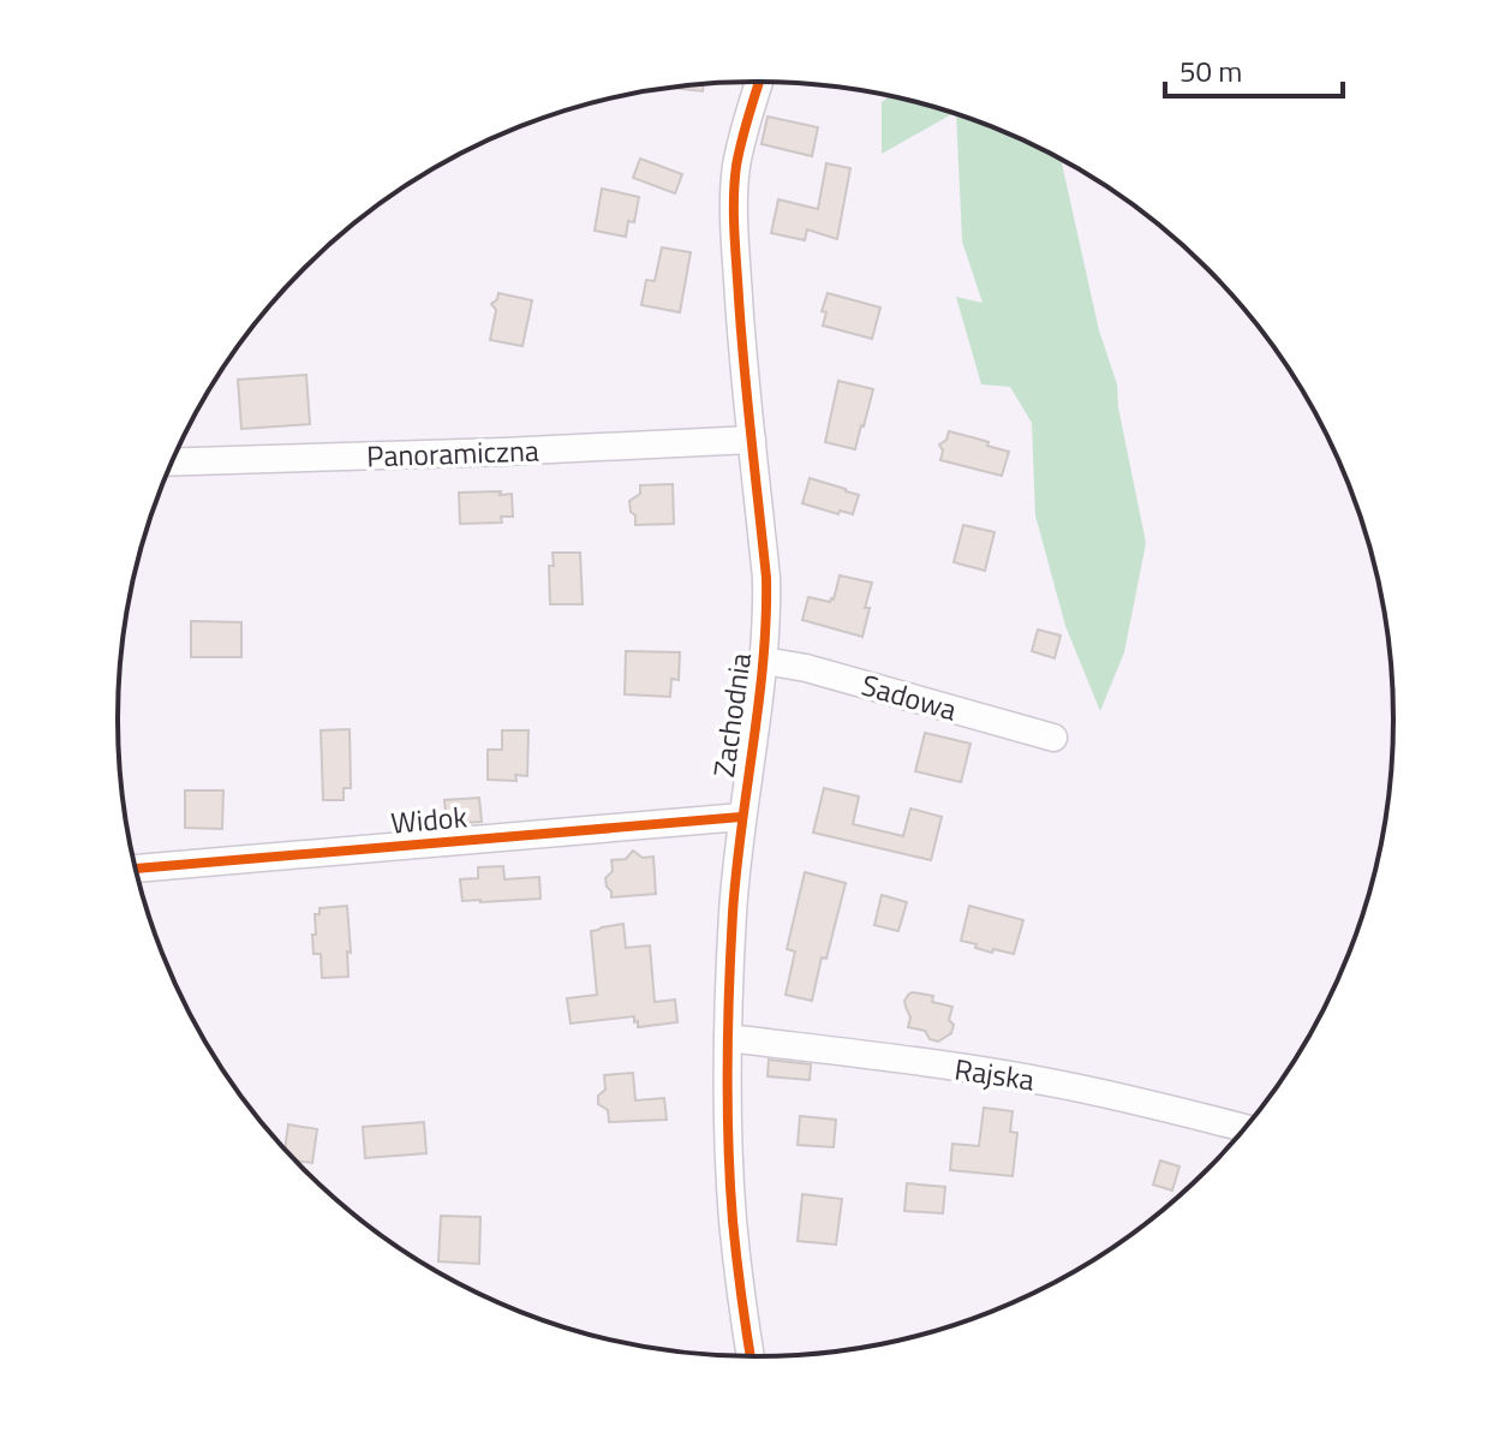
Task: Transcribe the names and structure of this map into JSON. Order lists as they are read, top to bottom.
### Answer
{
  "streets": {
    "street": [
      "Panoramiczna",
      "Sadowa",
      "Zachodnia",
      "Widok",
      "Rajska"
    ]
  },
  "crossings": [
    ["Panoramiczna", "Zachodnia"],
    ["Sadowa", "Zachodnia"],
    ["Zachodnia", "Widok"],
    ["Zachodnia", "Rajska"]
  ],
  "scale_bar": "50 m"
}
